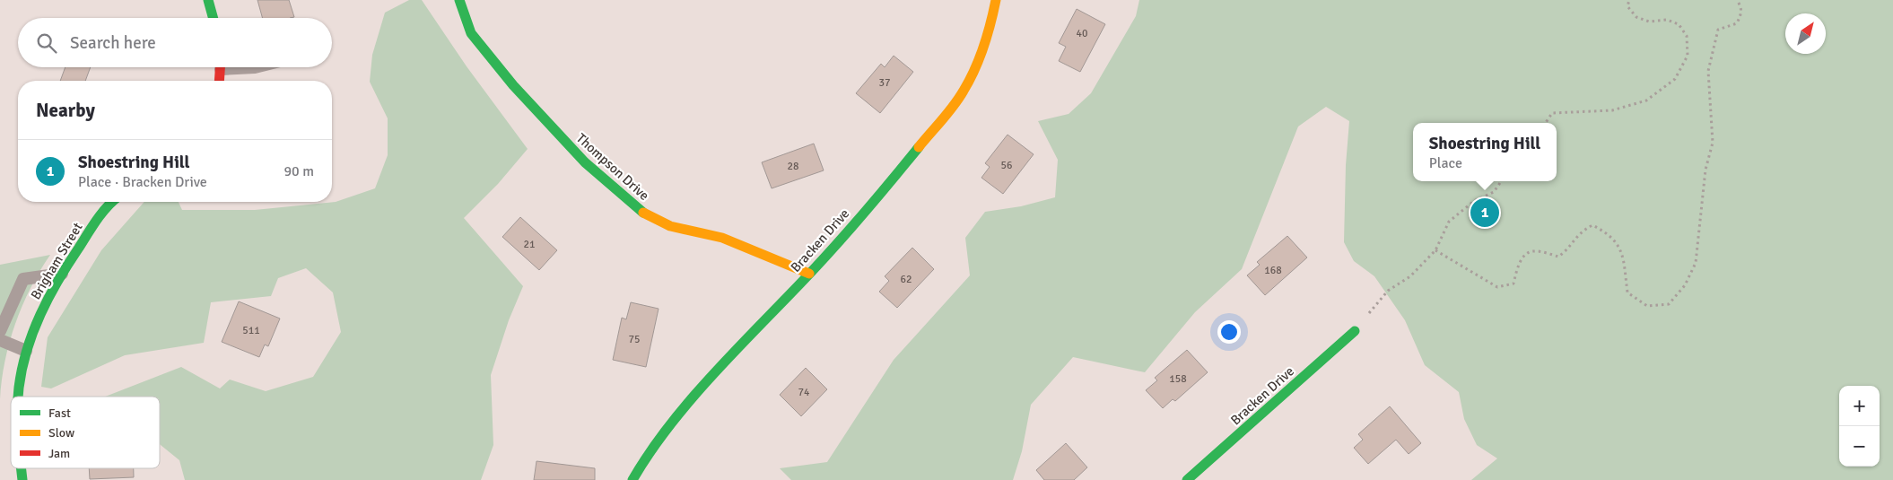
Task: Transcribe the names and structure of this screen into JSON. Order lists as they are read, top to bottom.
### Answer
{
  "streets": {
    "street": ["Thompson Drive", "Bracken Drive", "Brigham Street"]
  },
  "crossings": [
    ["Thompson Drive", "Bracken Drive"]
  ],
  "house_numbers": [
    "40",
    "37",
    "56",
    "28",
    "21",
    "168",
    "62",
    "511",
    "75",
    "158",
    "74"
  ],
  "legend": ["Fast", "Slow", "Jam"],
  "north": "top right",
  "page": {
    "search": "Search here",
    "heading": "Nearby",
    "popup": ["Shoestring Hill", "Place"],
    "list": [
      {
        "mark": "1",
        "name": "Shoestring Hill",
        "note": "Place · Bracken Drive",
        "value": "90 m"
      }
    ],
    "pins": "1",
    "map_buttons": ["+", "−"]
  }
}
